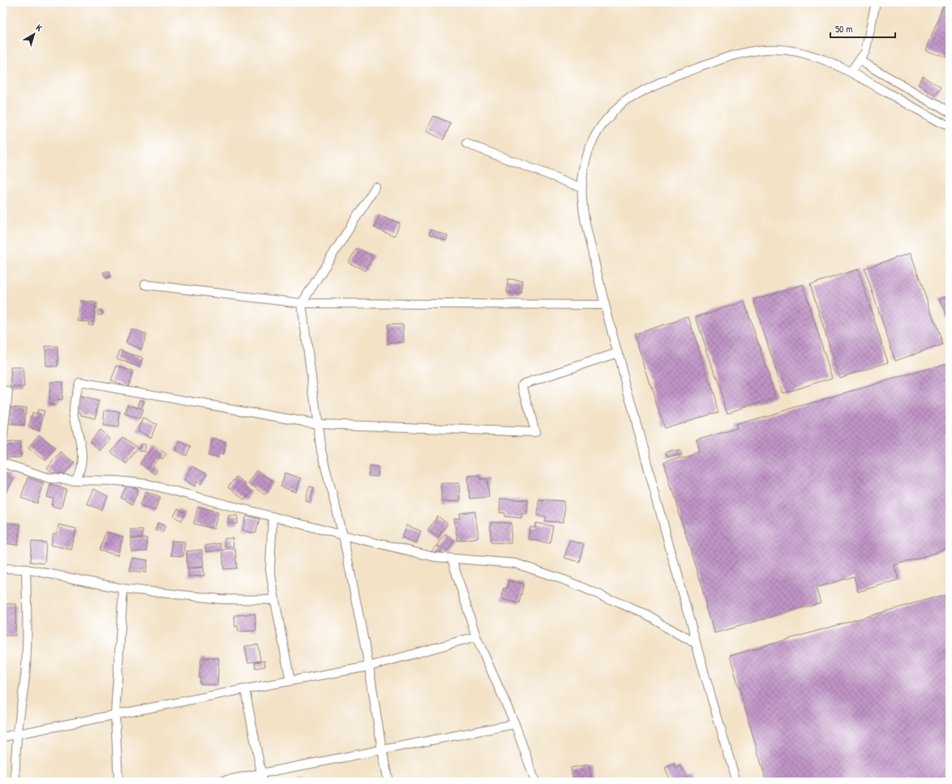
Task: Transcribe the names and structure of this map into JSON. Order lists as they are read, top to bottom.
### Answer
{
  "scale_bar": "50 m",
  "north": "top right"
}
